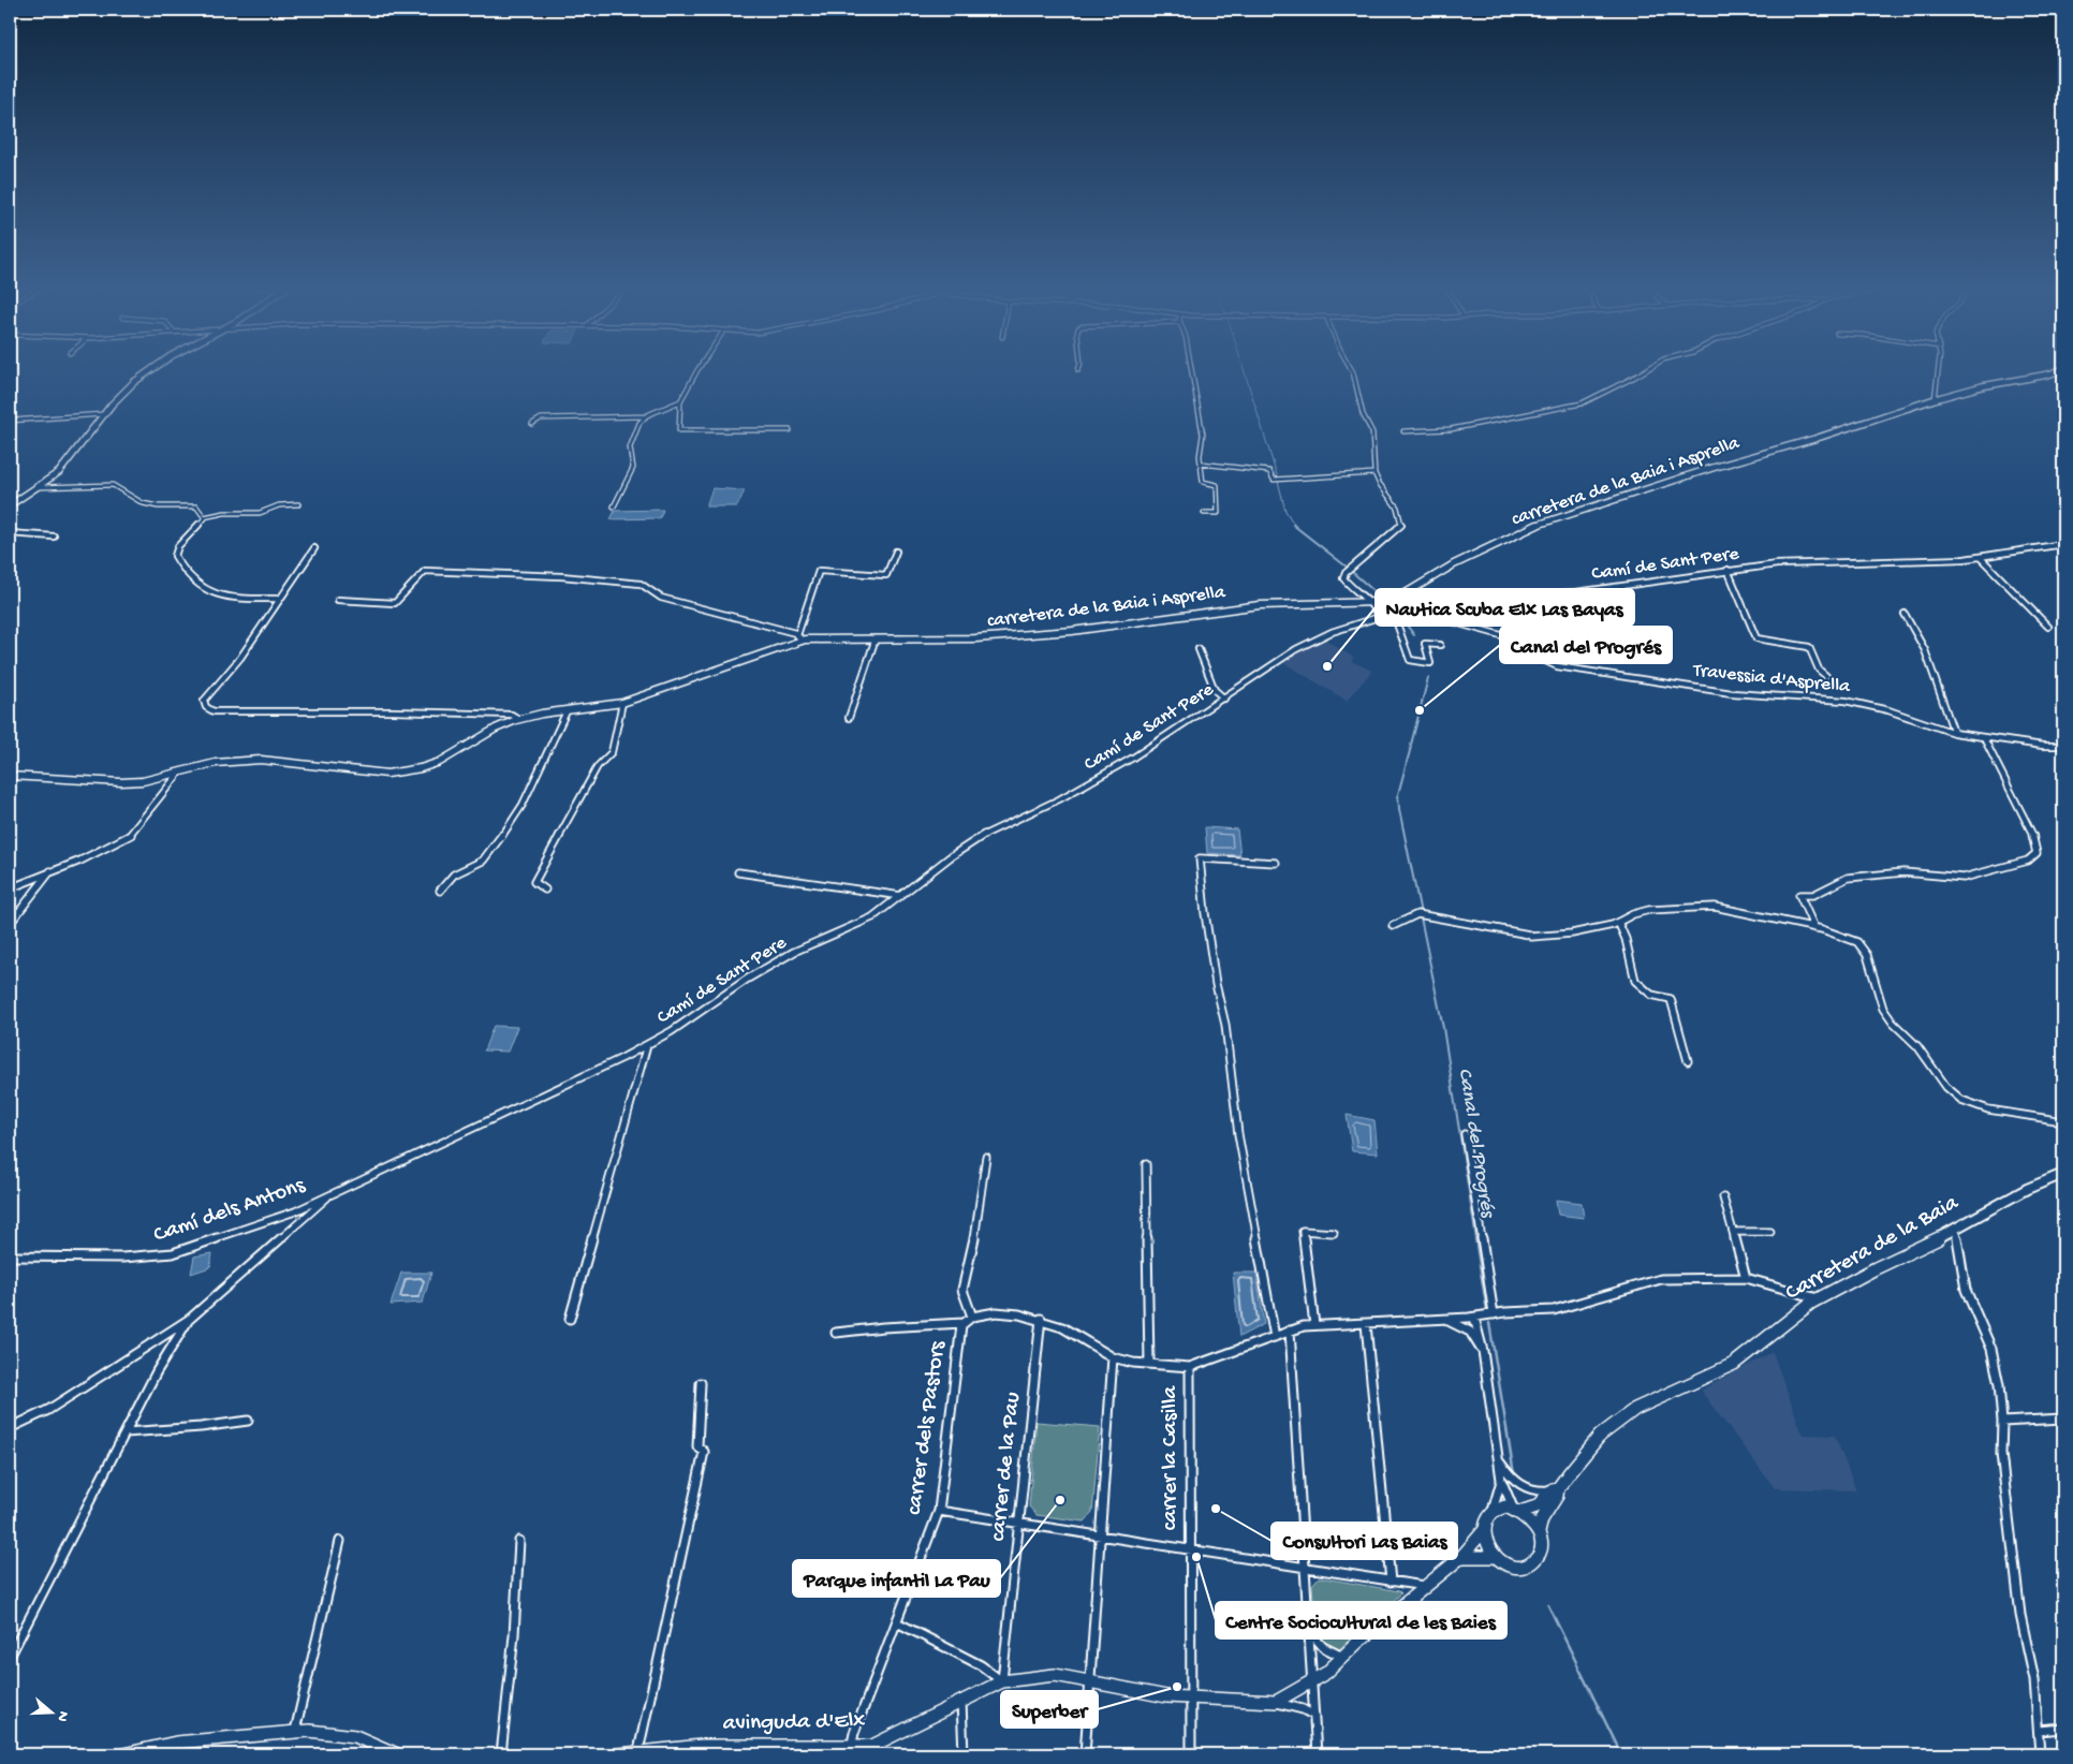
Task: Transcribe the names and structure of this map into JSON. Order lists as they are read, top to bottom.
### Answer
{
  "streets": {
    "main road": ["carretera de la Baia i Asprella", "Carretera de la Baia", "avinguda d'Elx"],
    "street": [
      "Camí de Sant Pere",
      "Travessia d'Asprella",
      "Camí dels Antons",
      "carrer dels Pastors",
      "carrer la Casilla",
      "carrer de la Pau"
    ]
  },
  "crossings": [
    ["Camí de Sant Pere", "Travessia d'Asprella"],
    ["Camí de Sant Pere", "Camí dels Antons"],
    ["Carretera de la Baia", "avinguda d'Elx"],
    ["carrer dels Pastors", "avinguda d'Elx"],
    ["carrer la Casilla", "avinguda d'Elx"],
    ["carrer de la Pau", "avinguda d'Elx"]
  ],
  "water": ["Canal del Progrés"],
  "places": [
    "Nautica Scuba Elx Las Bayas",
    "Canal del Progrés",
    "Parque infantil La Pau",
    "Consultori Las Baias",
    "Centre Sociocultural de les Baies",
    "Superber"
  ],
  "north": "right"
}
